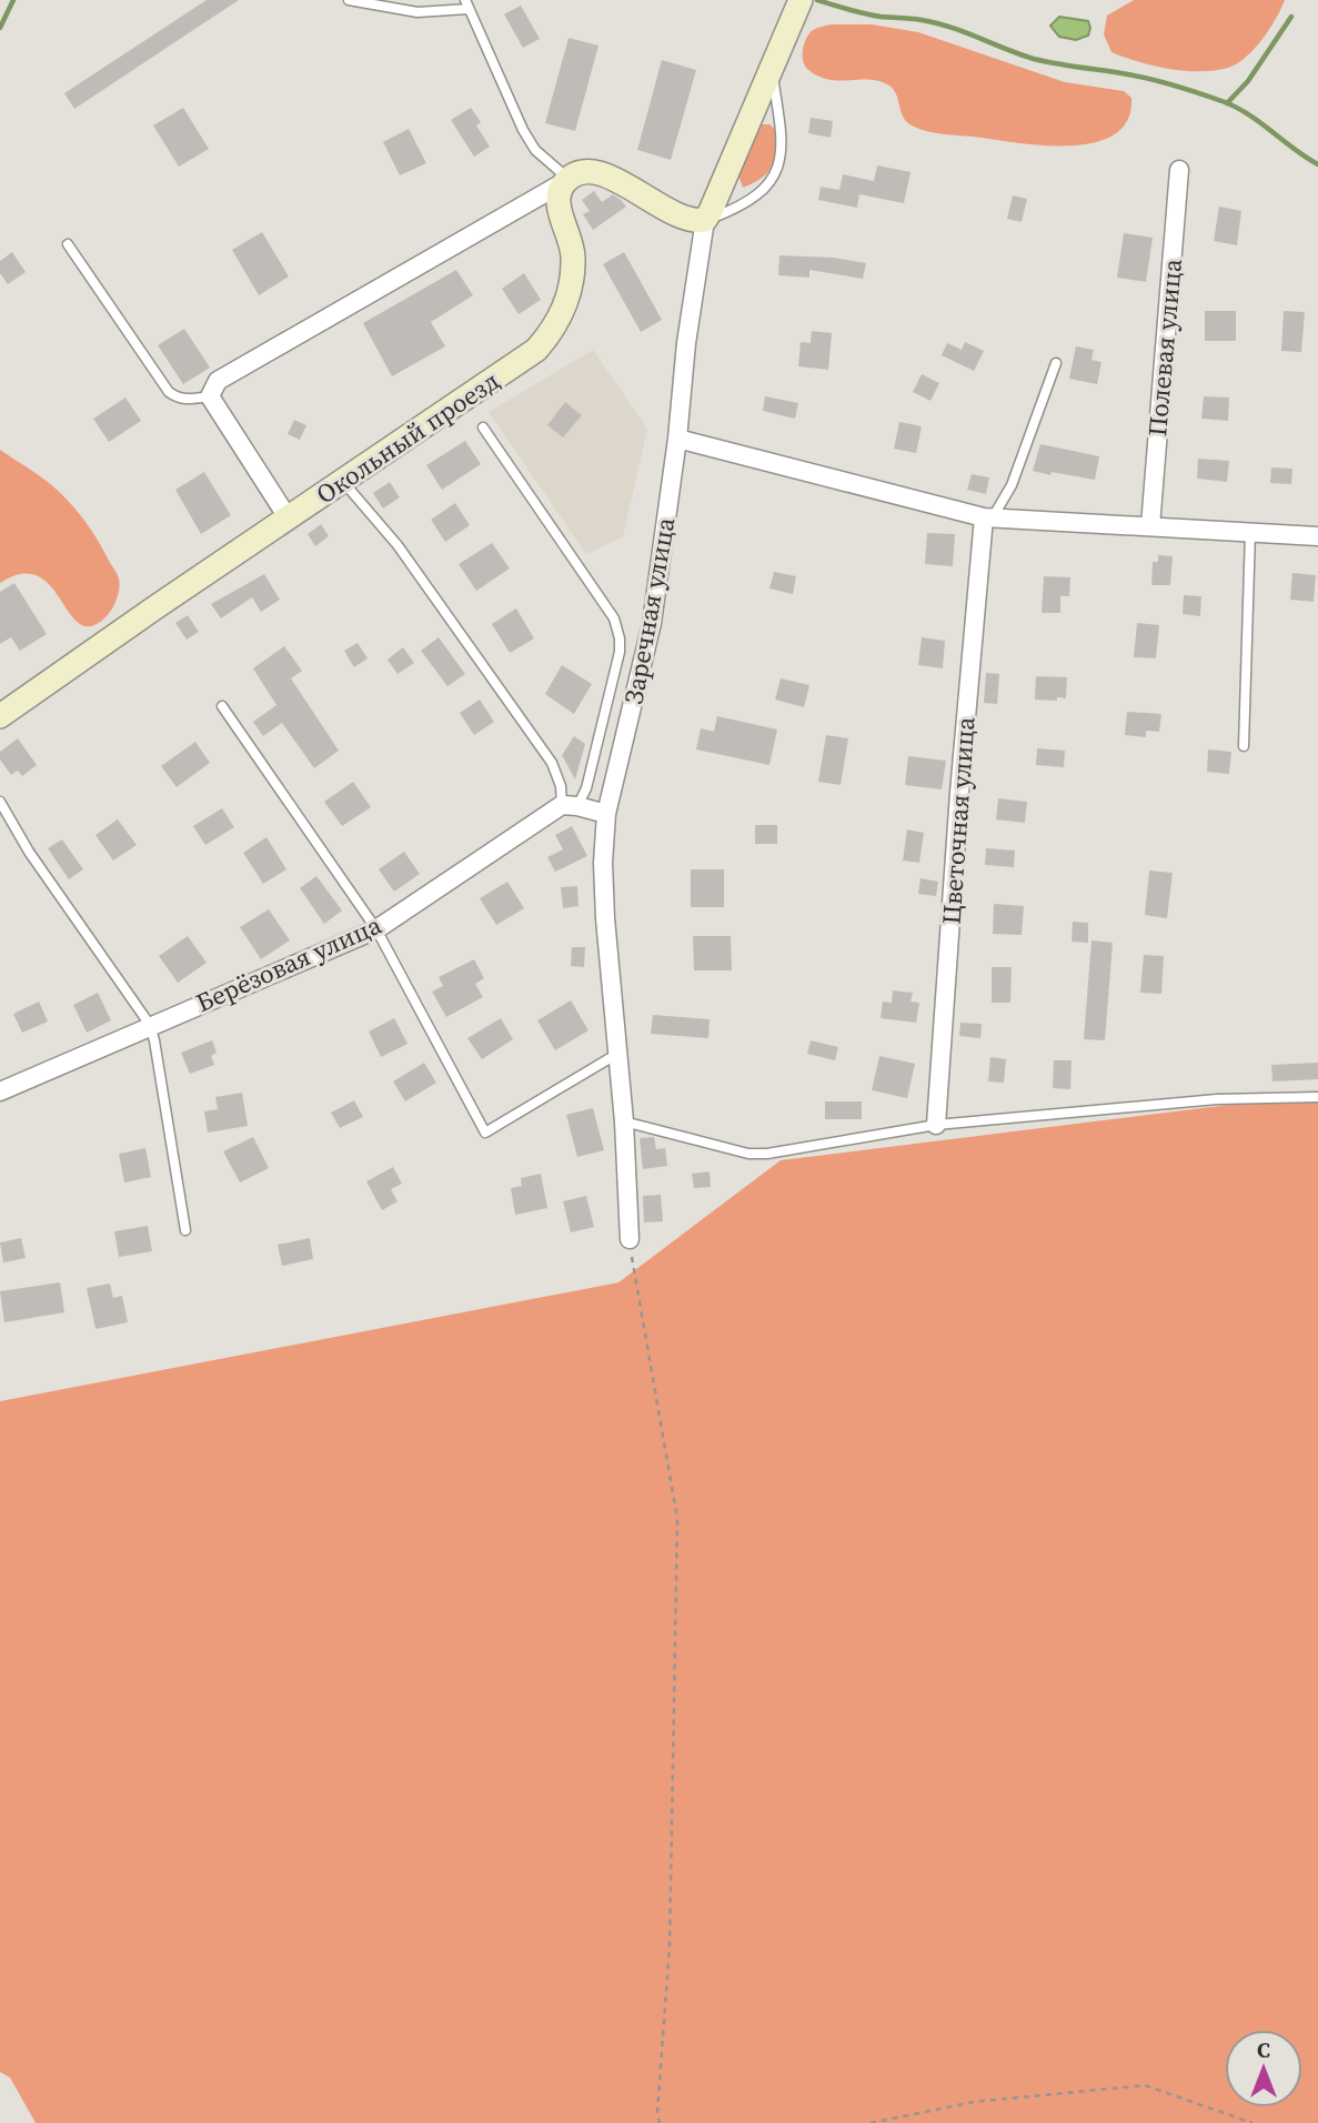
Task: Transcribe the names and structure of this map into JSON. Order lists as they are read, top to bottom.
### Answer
{
  "streets": {
    "street": [
      "Полевая улица",
      "Окольный проезд",
      "Заречная улица",
      "Цветочная улица",
      "Берёзовая улица"
    ]
  },
  "north": "top"
}
